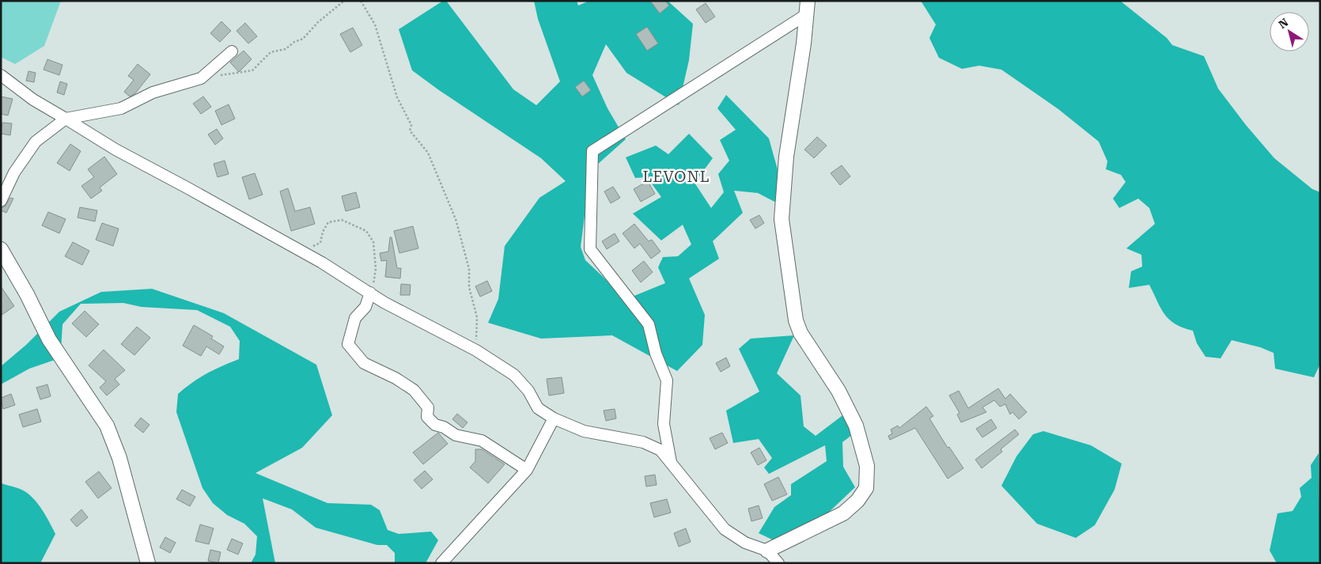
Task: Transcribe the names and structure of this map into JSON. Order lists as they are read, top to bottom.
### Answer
{
  "districts": ["LEVONL"],
  "north": "top left"
}
